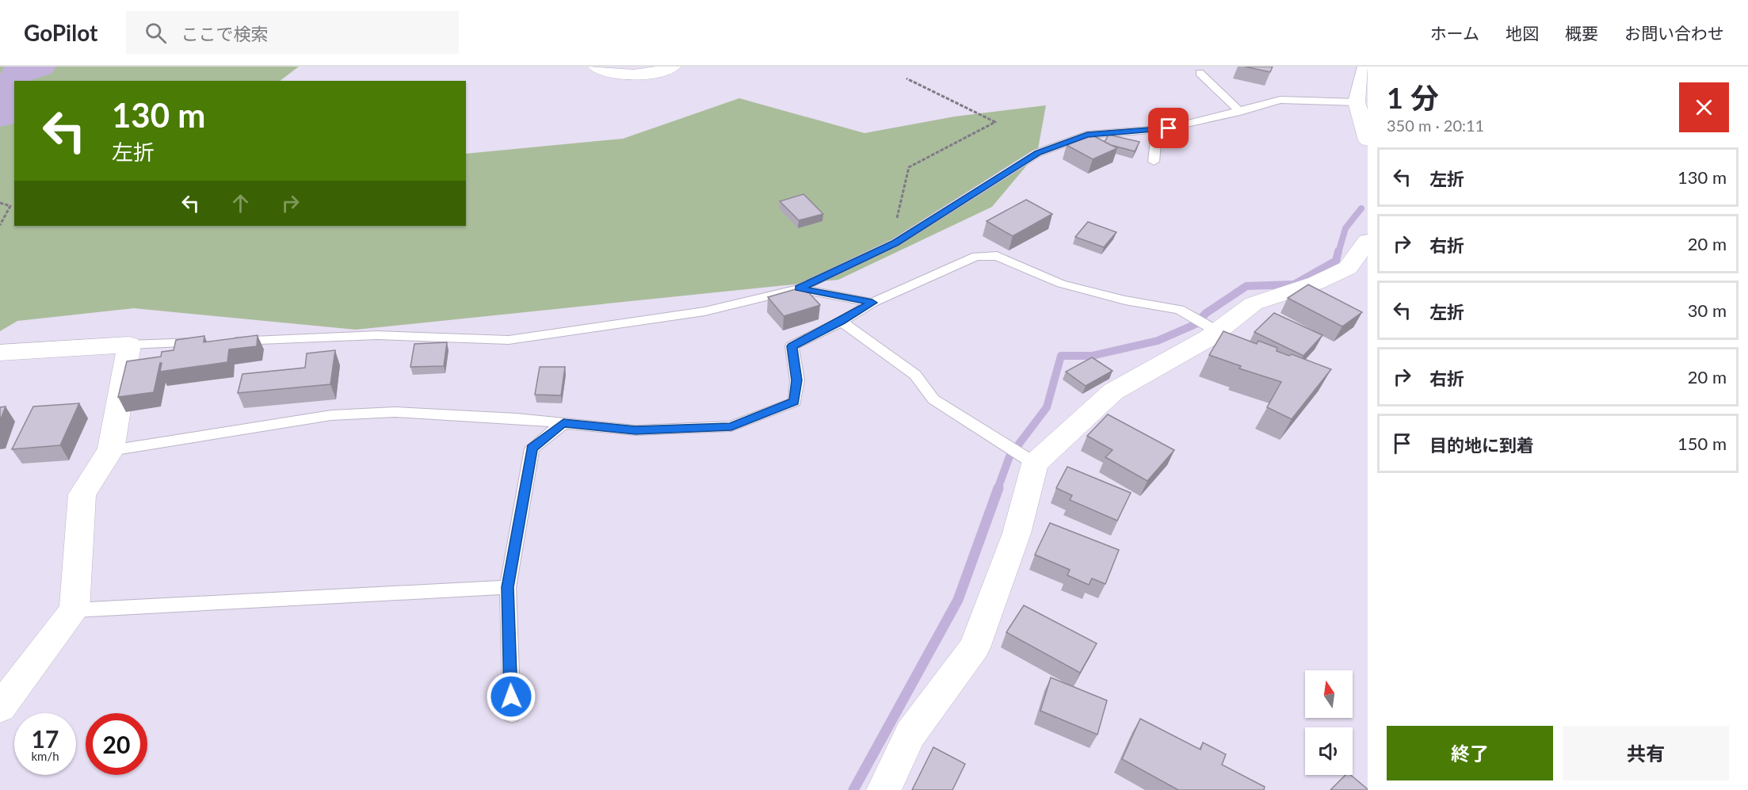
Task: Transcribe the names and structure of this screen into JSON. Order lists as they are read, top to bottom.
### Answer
{
  "north": "top",
  "page": {
    "header": "GoPilot",
    "search": "ここで検索",
    "nav": [
      "ホーム",
      "地図",
      "概要",
      "お問い合わせ"
    ],
    "heading": ["1 分", "350 m · 20:11"],
    "turn": ["130 m", "左折"],
    "list": [
      {
        "name": "左折",
        "value": "130 m"
      },
      {
        "name": "右折",
        "value": "20 m"
      },
      {
        "name": "左折",
        "value": "30 m"
      },
      {
        "name": "右折",
        "value": "20 m"
      },
      {
        "name": "目的地に到着",
        "value": "150 m"
      }
    ],
    "speed": "17 km/h",
    "limit": "20",
    "buttons": ["終了", "共有"]
  }
}
